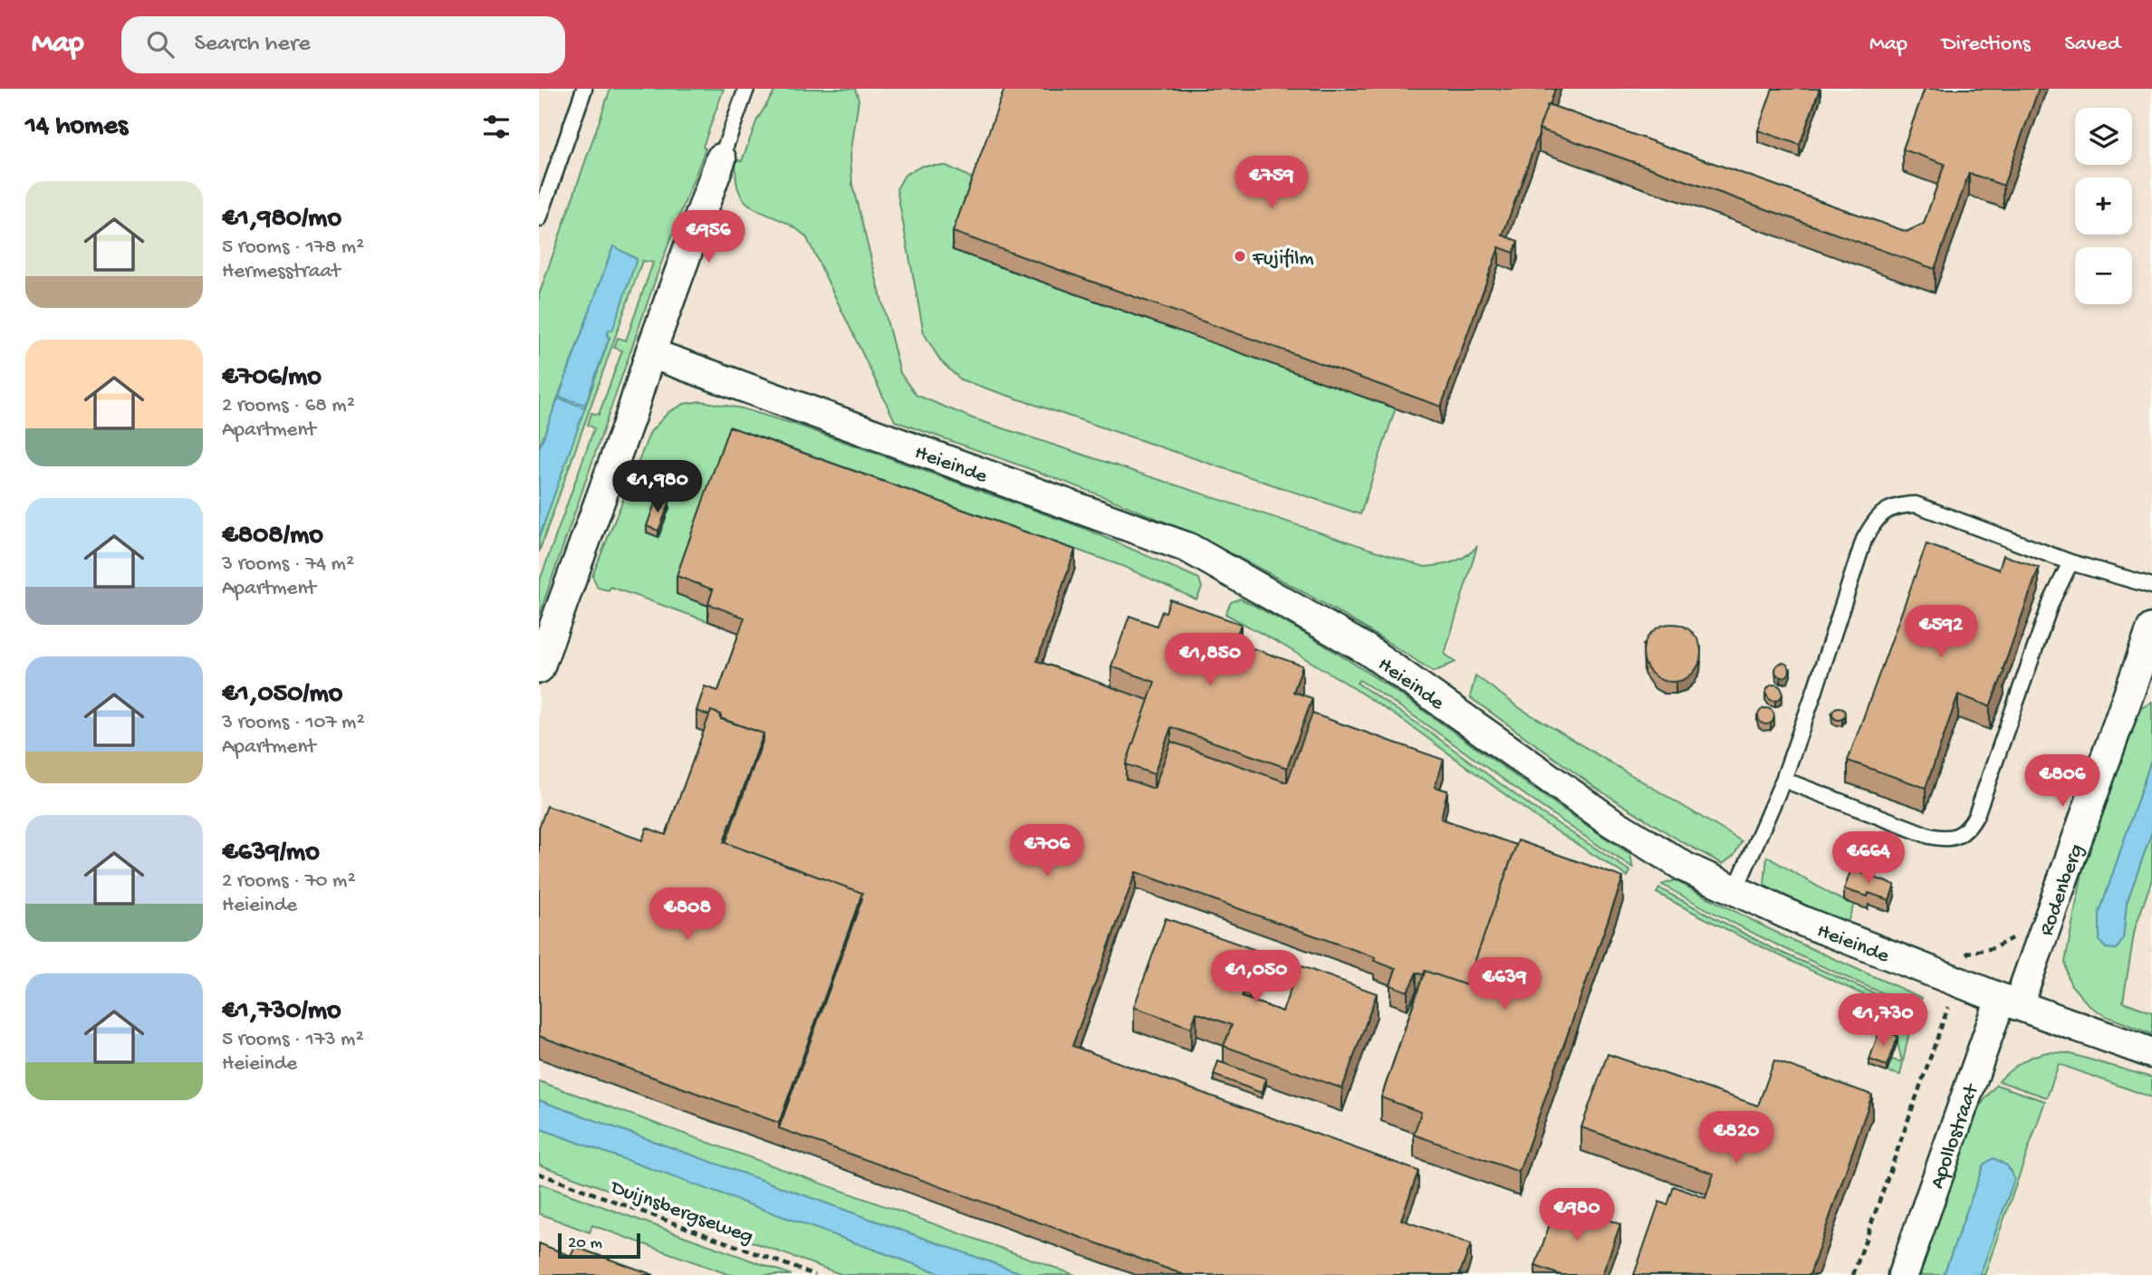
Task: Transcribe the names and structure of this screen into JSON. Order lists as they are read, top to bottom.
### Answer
{
  "streets": {
    "street": ["Heieinde", "Rodenberg", "Apollostraat"],
    "path": ["Duijnsbergseweg"]
  },
  "crossings": [
    ["Heieinde", "Rodenberg"],
    ["Heieinde", "Apollostraat"],
    ["Rodenberg", "Apollostraat"]
  ],
  "places": ["Fujifilm"],
  "scale_bar": "20 m",
  "page": {
    "header": "Map",
    "search": "Search here",
    "nav": ["Map", "Directions", "Saved"],
    "heading": "14 homes",
    "map_buttons": ["+", "−"],
    "price": [
      "€759",
      "€956",
      "€1,980",
      "€592",
      "€1,850",
      "€806",
      "€706",
      "€664",
      "€808",
      "€1,050",
      "€639",
      "€1,730",
      "€820",
      "€980"
    ],
    "list": [
      {
        "name": "€1,980/mo",
        "note": "5 rooms · 178 m² · Hermesstraat"
      },
      {
        "name": "€706/mo",
        "note": "2 rooms · 68 m² · Apartment"
      },
      {
        "name": "€808/mo",
        "note": "3 rooms · 74 m² · Apartment"
      },
      {
        "name": "€1,050/mo",
        "note": "3 rooms · 107 m² · Apartment"
      },
      {
        "name": "€639/mo",
        "note": "2 rooms · 70 m² · Heieinde"
      },
      {
        "name": "€1,730/mo",
        "note": "5 rooms · 173 m² · Heieinde"
      }
    ],
    "scale": "20 m"
  }
}
